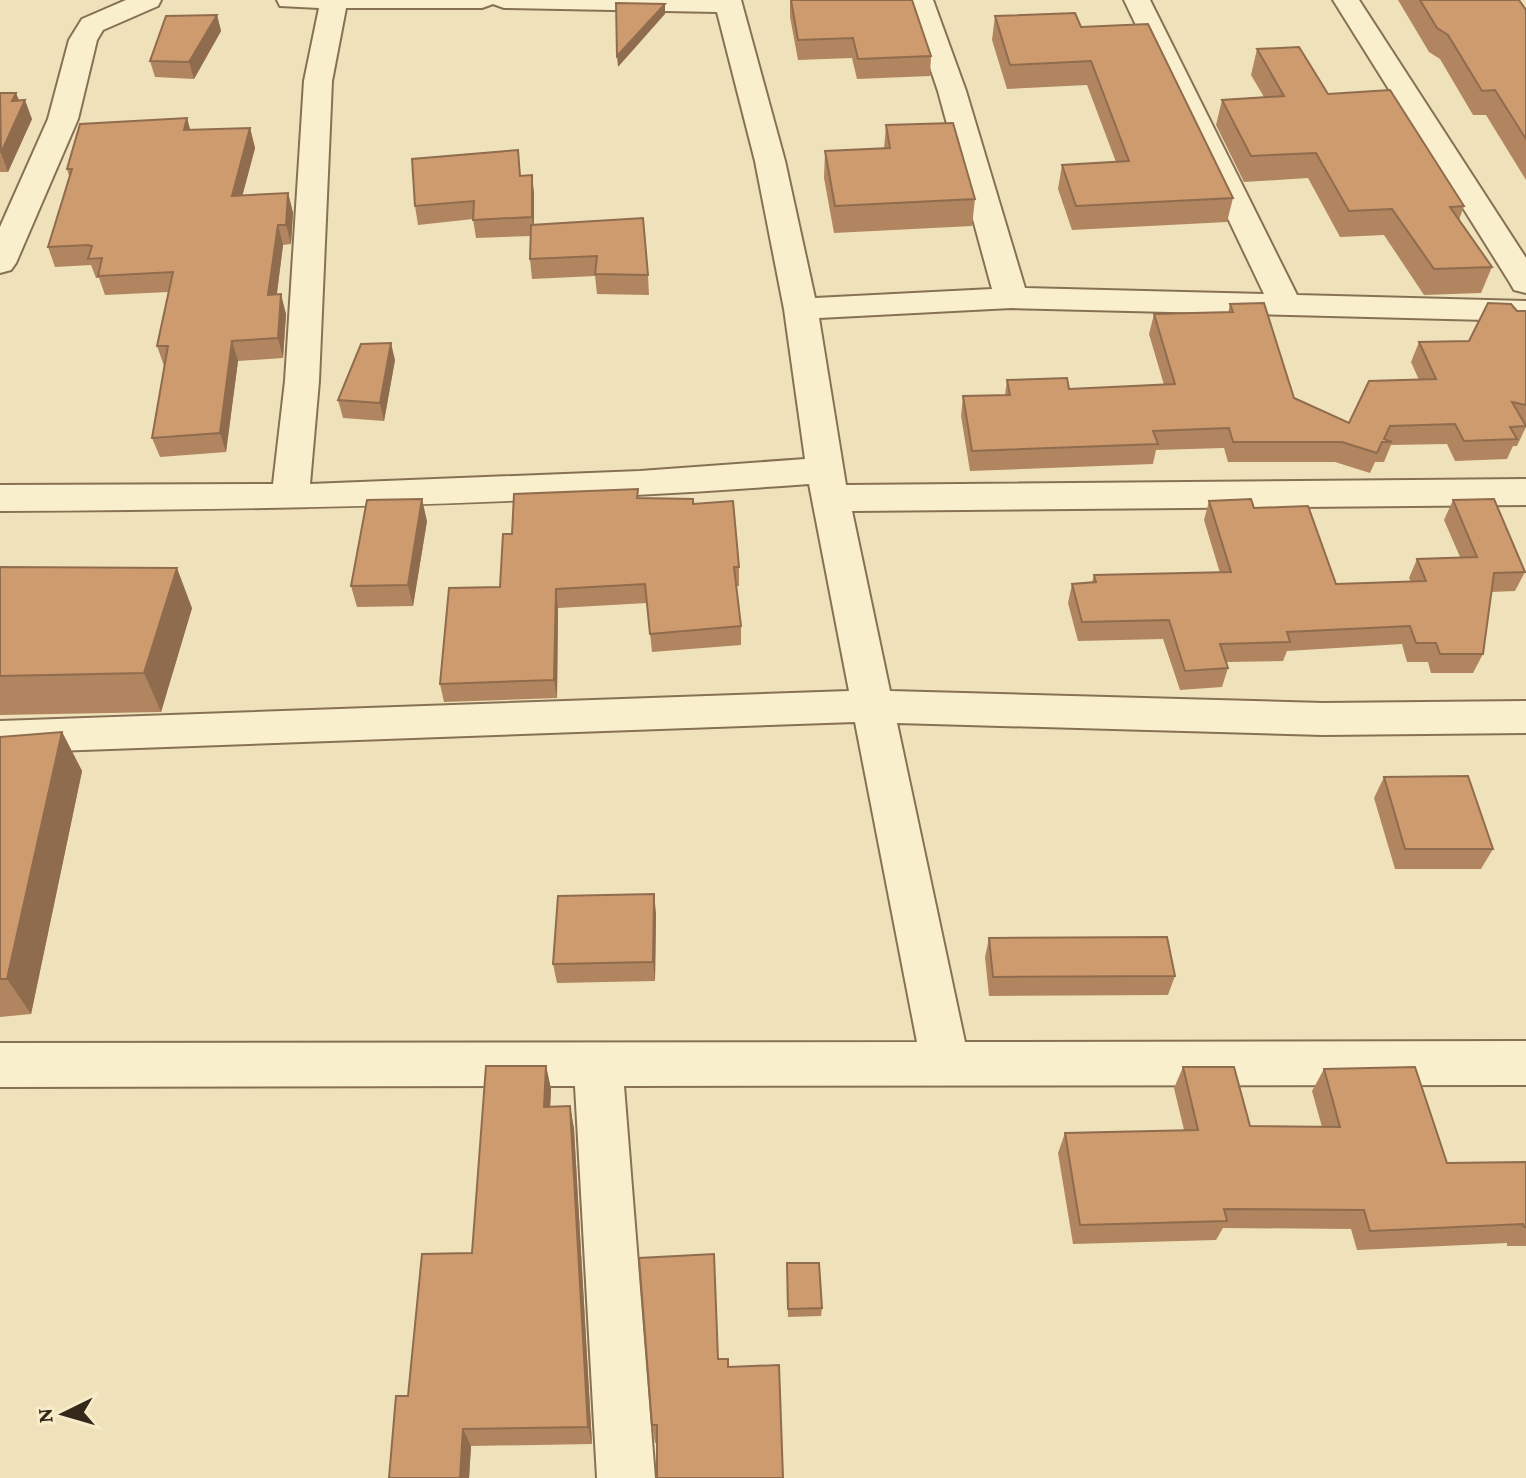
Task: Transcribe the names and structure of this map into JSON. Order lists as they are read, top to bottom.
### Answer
{
  "north": "left"
}
